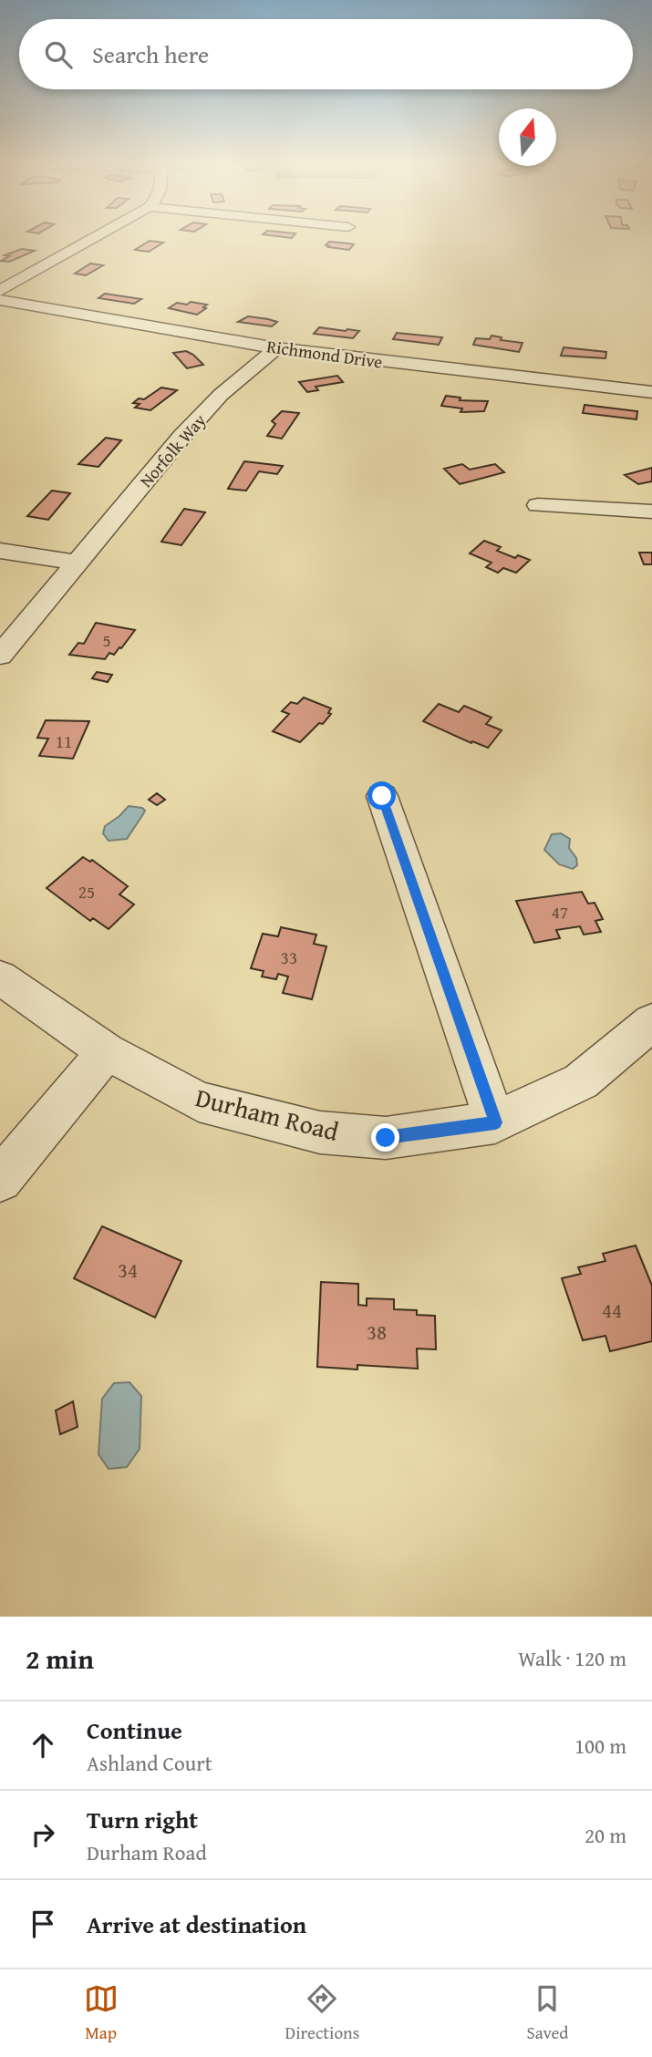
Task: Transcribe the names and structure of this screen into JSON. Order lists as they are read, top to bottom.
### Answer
{
  "streets": {
    "street": ["Richmond Drive", "Norfolk Way", "Durham Road"]
  },
  "crossings": [
    ["Richmond Drive", "Norfolk Way"]
  ],
  "house_numbers": [
    "5",
    "11",
    "25",
    "47",
    "33",
    "34",
    "44",
    "38"
  ],
  "north": "top",
  "page": {
    "search": "Search here",
    "heading": ["2 min", "Walk · 120 m"],
    "list": [
      ["Continue", "Ashland Court", "100 m"],
      ["Turn right", "Durham Road", "20 m"],
      "Arrive at destination"
    ],
    "nav": ["Map", "Directions", "Saved"]
  }
}
